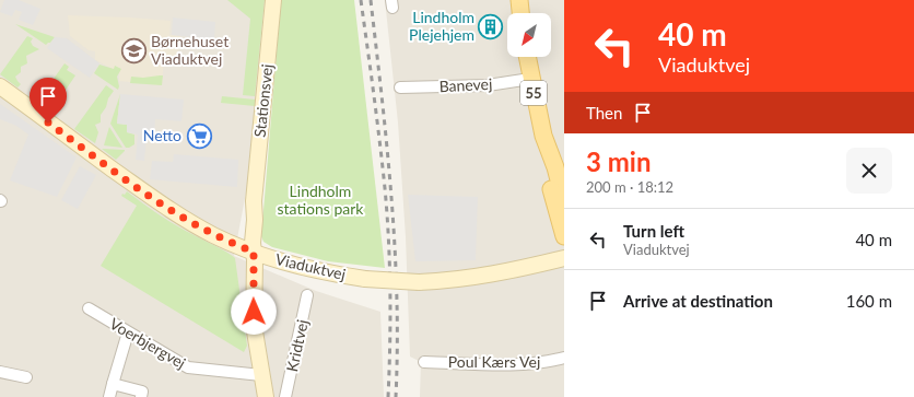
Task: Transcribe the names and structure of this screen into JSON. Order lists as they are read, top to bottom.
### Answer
{
  "streets": {
    "main road": ["55"],
    "street": [
      "Banevej",
      "Stationsvej",
      "Viaduktvej",
      "Voerbjergvej",
      "Kridtvej",
      "Poul Kærs Vej"
    ]
  },
  "crossings": [
    ["Banevej", "55"],
    ["Stationsvej", "Viaduktvej"]
  ],
  "parks": ["Lindholm stations park"],
  "places": {
    "building": ["Lindholm Plejehjem"],
    "school or university": ["Børnehuset Viaduktvej"],
    "supermarket": ["Netto"]
  },
  "north": "bottom left",
  "page": {
    "turn": ["40 m", "Viaduktvej"],
    "then": "Then",
    "heading": ["3 min", "200 m · 18:12"],
    "list": [
      {
        "name": "Turn left",
        "note": "Viaduktvej",
        "value": "40 m"
      },
      {
        "name": "Arrive at destination",
        "value": "160 m"
      }
    ]
  }
}
